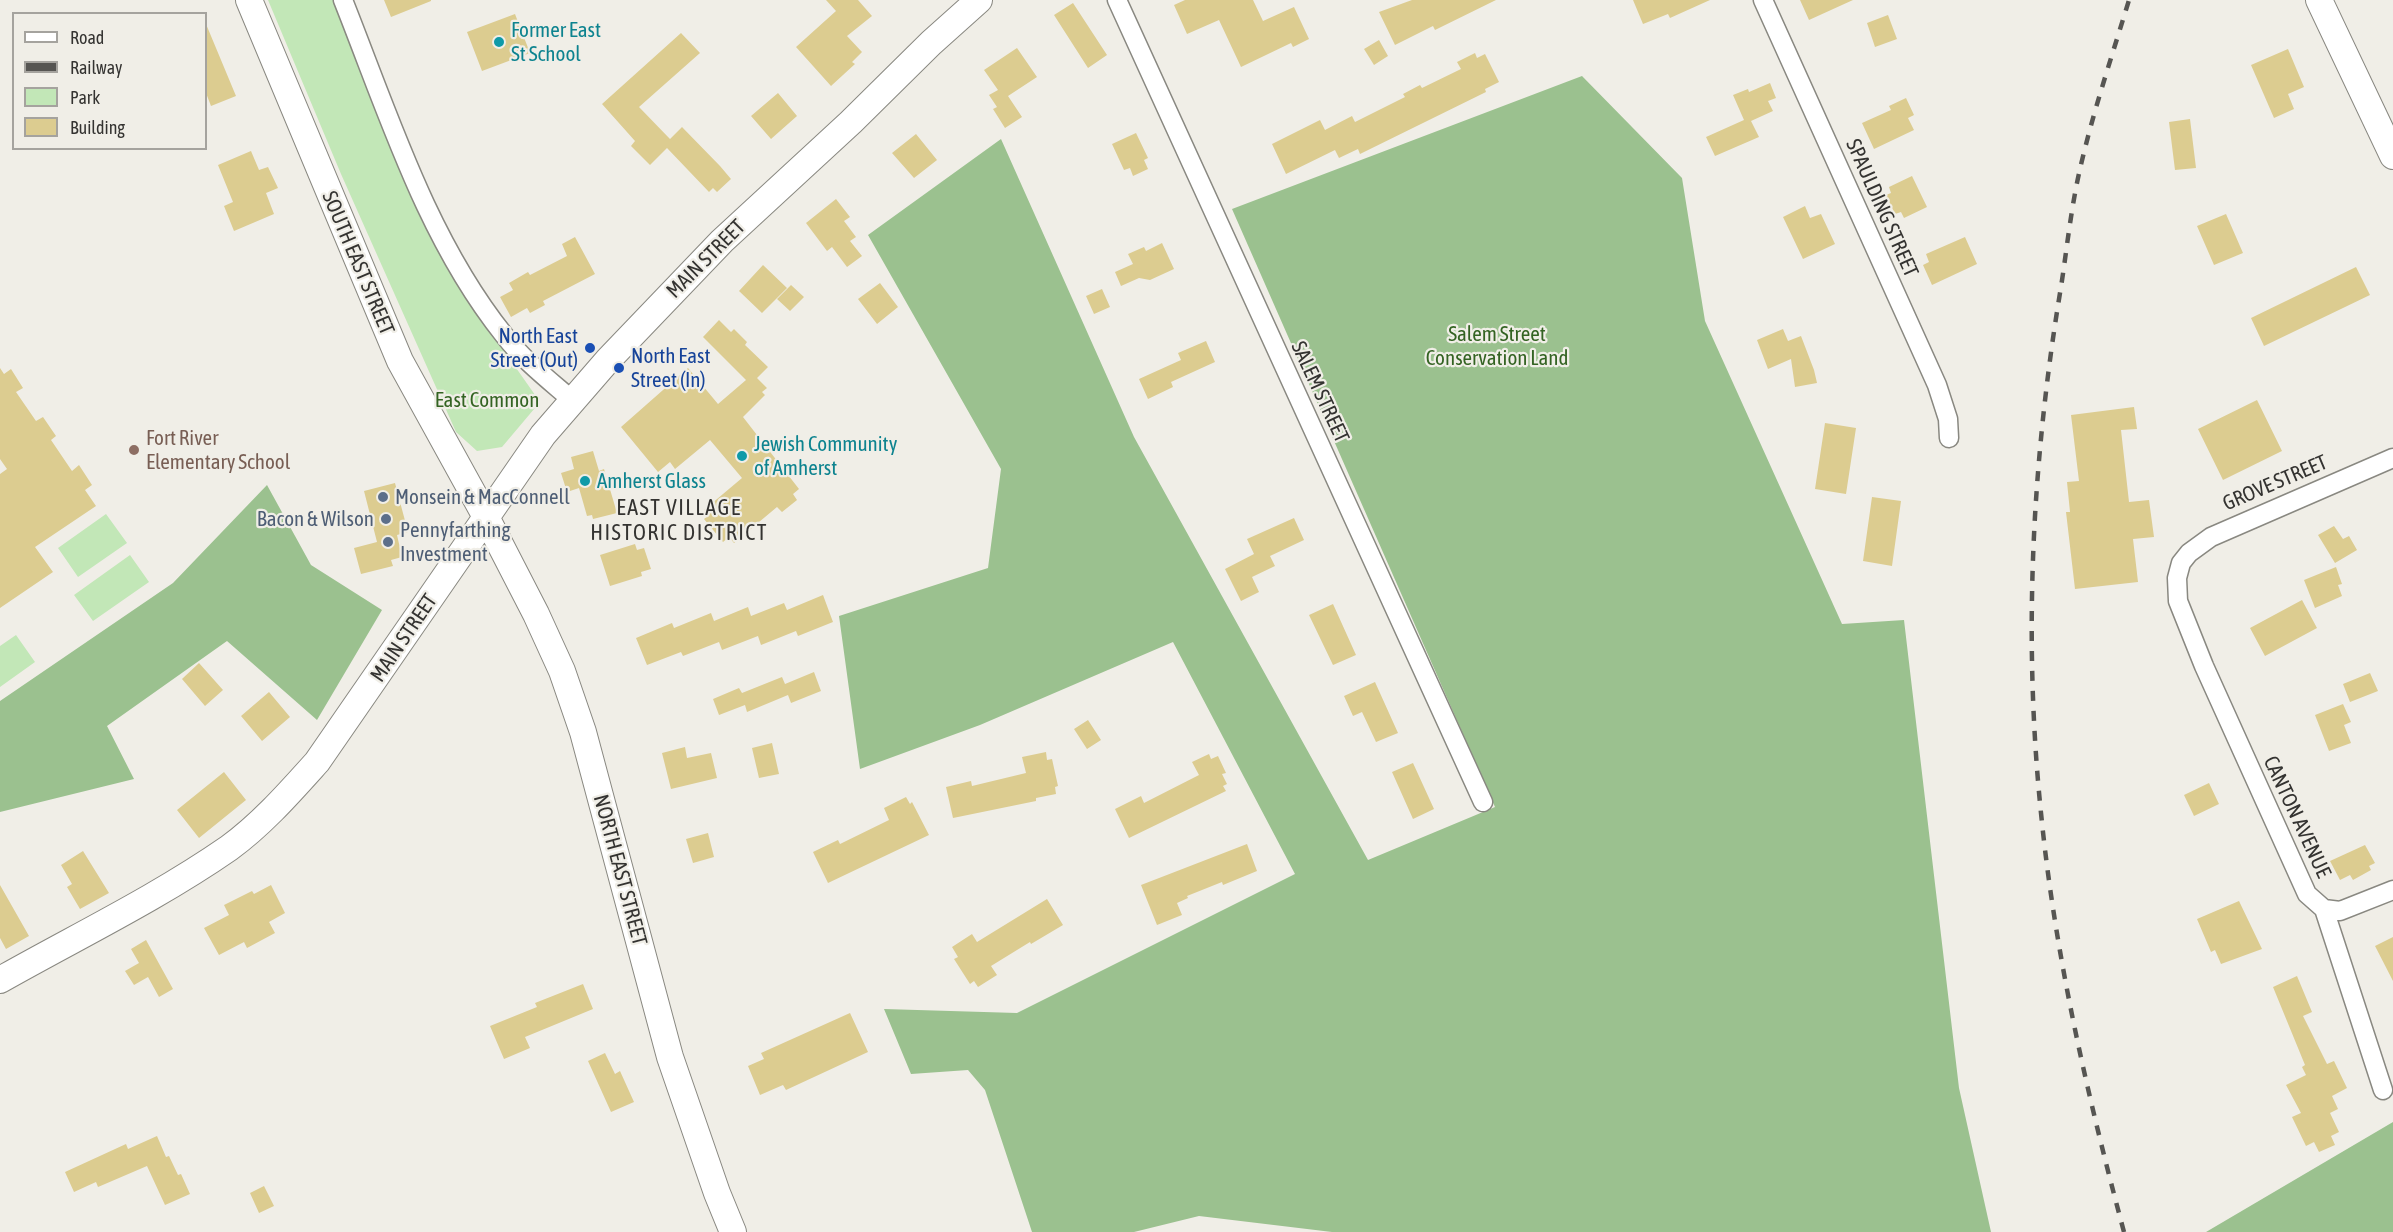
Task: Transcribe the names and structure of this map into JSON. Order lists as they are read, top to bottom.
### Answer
{
  "streets": {
    "main road": ["MAIN STREET", "SOUTH EAST STREET", "NORTH EAST STREET"],
    "street": [
      "SPAULDING STREET",
      "SALEM STREET",
      "GROVE STREET",
      "CANTON AVENUE"
    ]
  },
  "crossings": [
    ["MAIN STREET", "SOUTH EAST STREET"],
    ["MAIN STREET", "NORTH EAST STREET"],
    ["SOUTH EAST STREET", "NORTH EAST STREET"],
    ["GROVE STREET", "CANTON AVENUE"]
  ],
  "districts": ["EAST VILLAGE HISTORIC DISTRICT"],
  "parks": ["Salem Street Conservation Land", "East Common"],
  "places": [
    "Former East St School",
    "North East Street (Out)",
    "North East Street (In)",
    "Fort River Elementary School",
    "Jewish Community of Amherst",
    "Amherst Glass",
    "Monsein & MacConnell",
    "Bacon & Wilson",
    "Pennyfarthing Investment"
  ],
  "legend": [
    "Road",
    "Railway",
    "Park",
    "Building"
  ]
}
